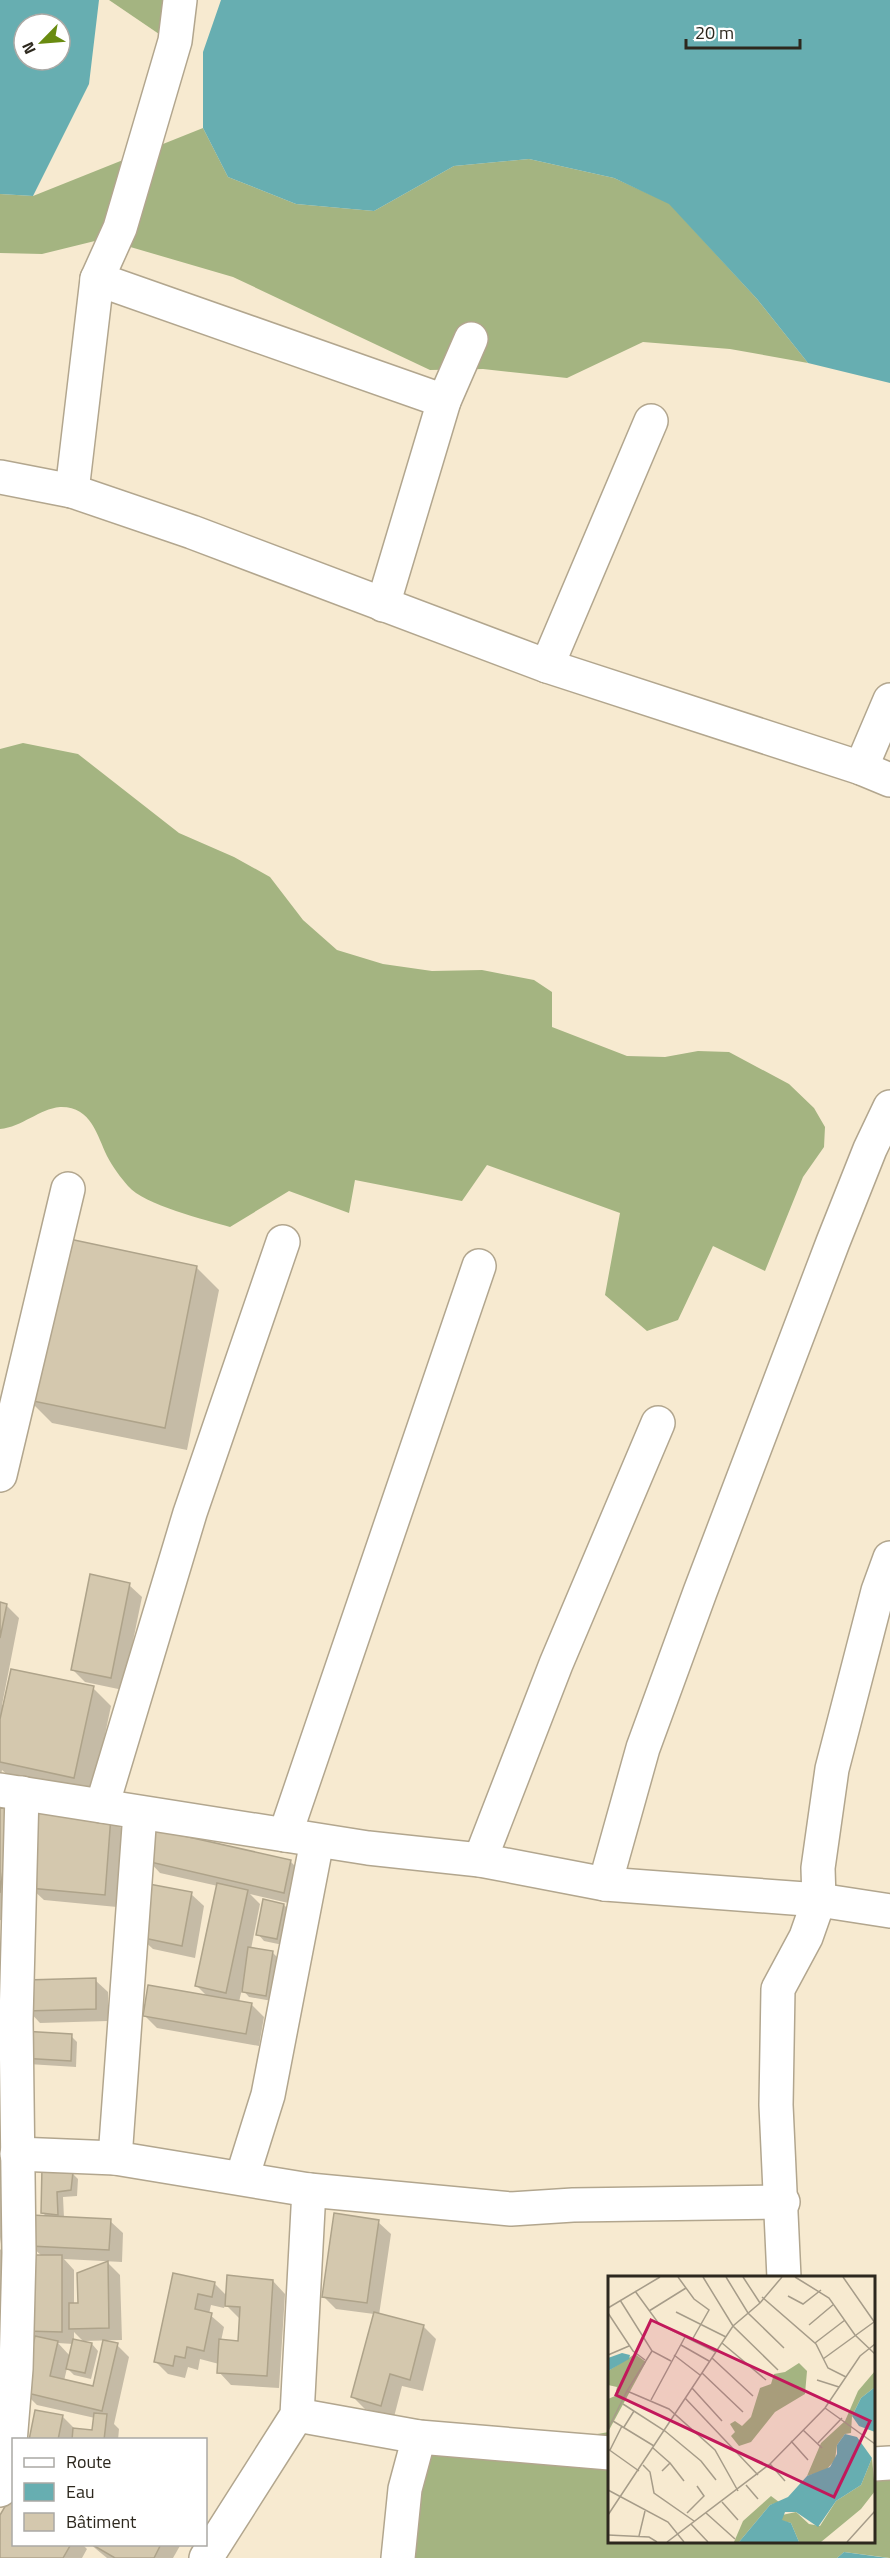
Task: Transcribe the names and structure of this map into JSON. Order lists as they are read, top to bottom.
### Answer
{
  "legend": ["Route", "Eau", "Bâtiment"],
  "scale_bar": "20 m",
  "north": "bottom left"
}
